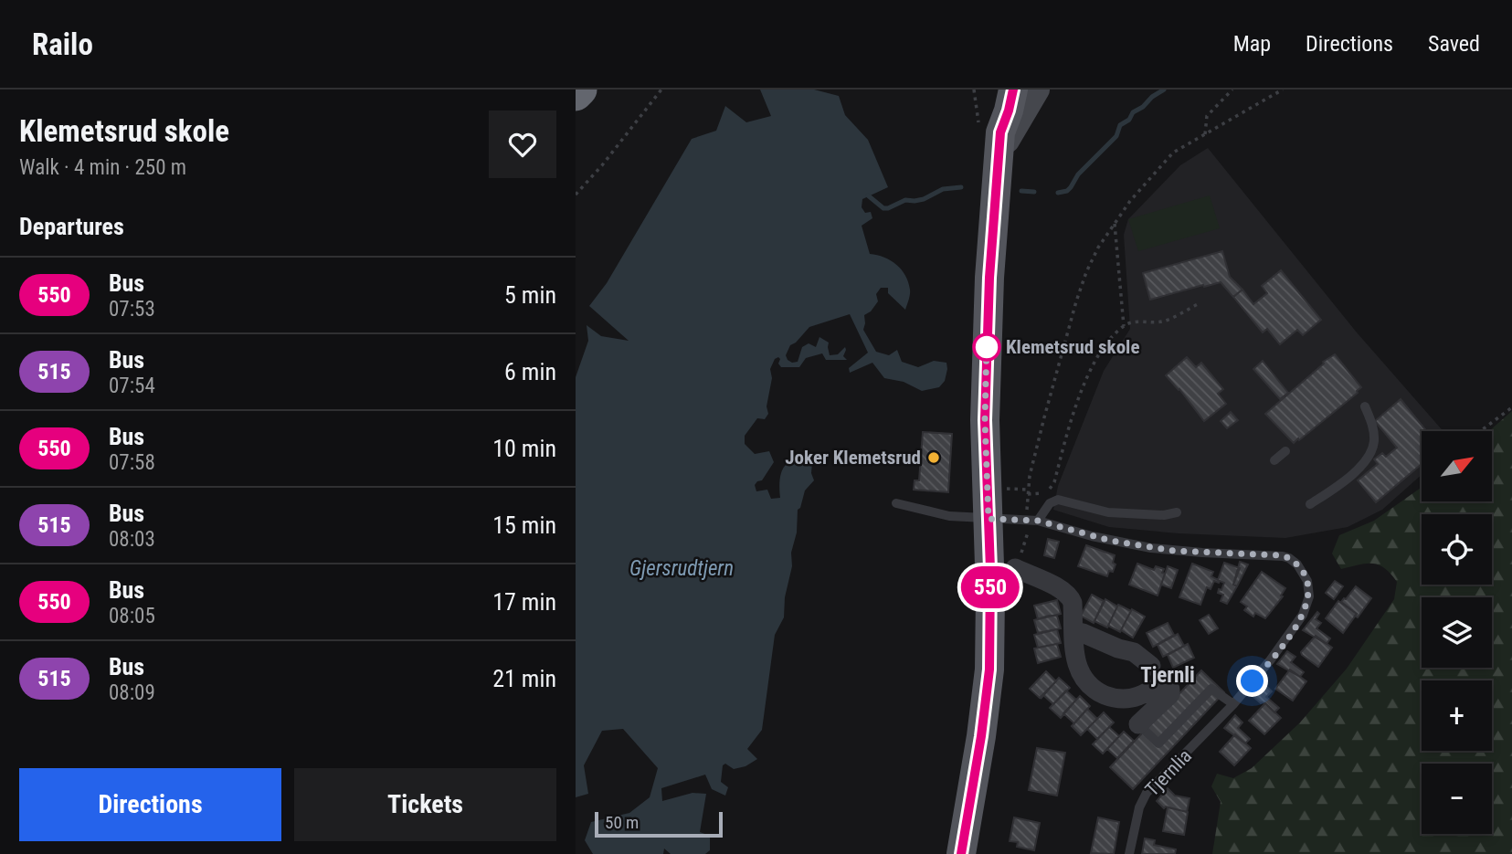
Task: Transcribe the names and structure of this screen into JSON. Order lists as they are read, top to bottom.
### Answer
{
  "streets": {
    "street": ["Tjernlia"]
  },
  "districts": ["Tjernli"],
  "water": ["Gjersrudtjern"],
  "places": ["Klemetsrud skole", "Joker Klemetsrud"],
  "lines": ["bus line 550"],
  "scale_bar": "50 m",
  "north": "top right",
  "page": {
    "header": "Railo",
    "nav": ["Map", "Directions", "Saved"],
    "heading": [
      ["Klemetsrud skole", "Walk · 4 min · 250 m"],
      "Departures"
    ],
    "on_map": "550",
    "list": [
      {
        "mark": "550",
        "name": "Bus",
        "note": "07:53",
        "value": "5 min"
      },
      {
        "mark": "515",
        "name": "Bus",
        "note": "07:54",
        "value": "6 min"
      },
      {
        "mark": "550",
        "name": "Bus",
        "note": "07:58",
        "value": "10 min"
      },
      {
        "mark": "515",
        "name": "Bus",
        "note": "08:03",
        "value": "15 min"
      },
      {
        "mark": "550",
        "name": "Bus",
        "note": "08:05",
        "value": "17 min"
      },
      {
        "mark": "515",
        "name": "Bus",
        "note": "08:09",
        "value": "21 min"
      }
    ],
    "map_buttons": ["+", "−"],
    "buttons": ["Directions", "Tickets"],
    "scale": "50 m"
  }
}
